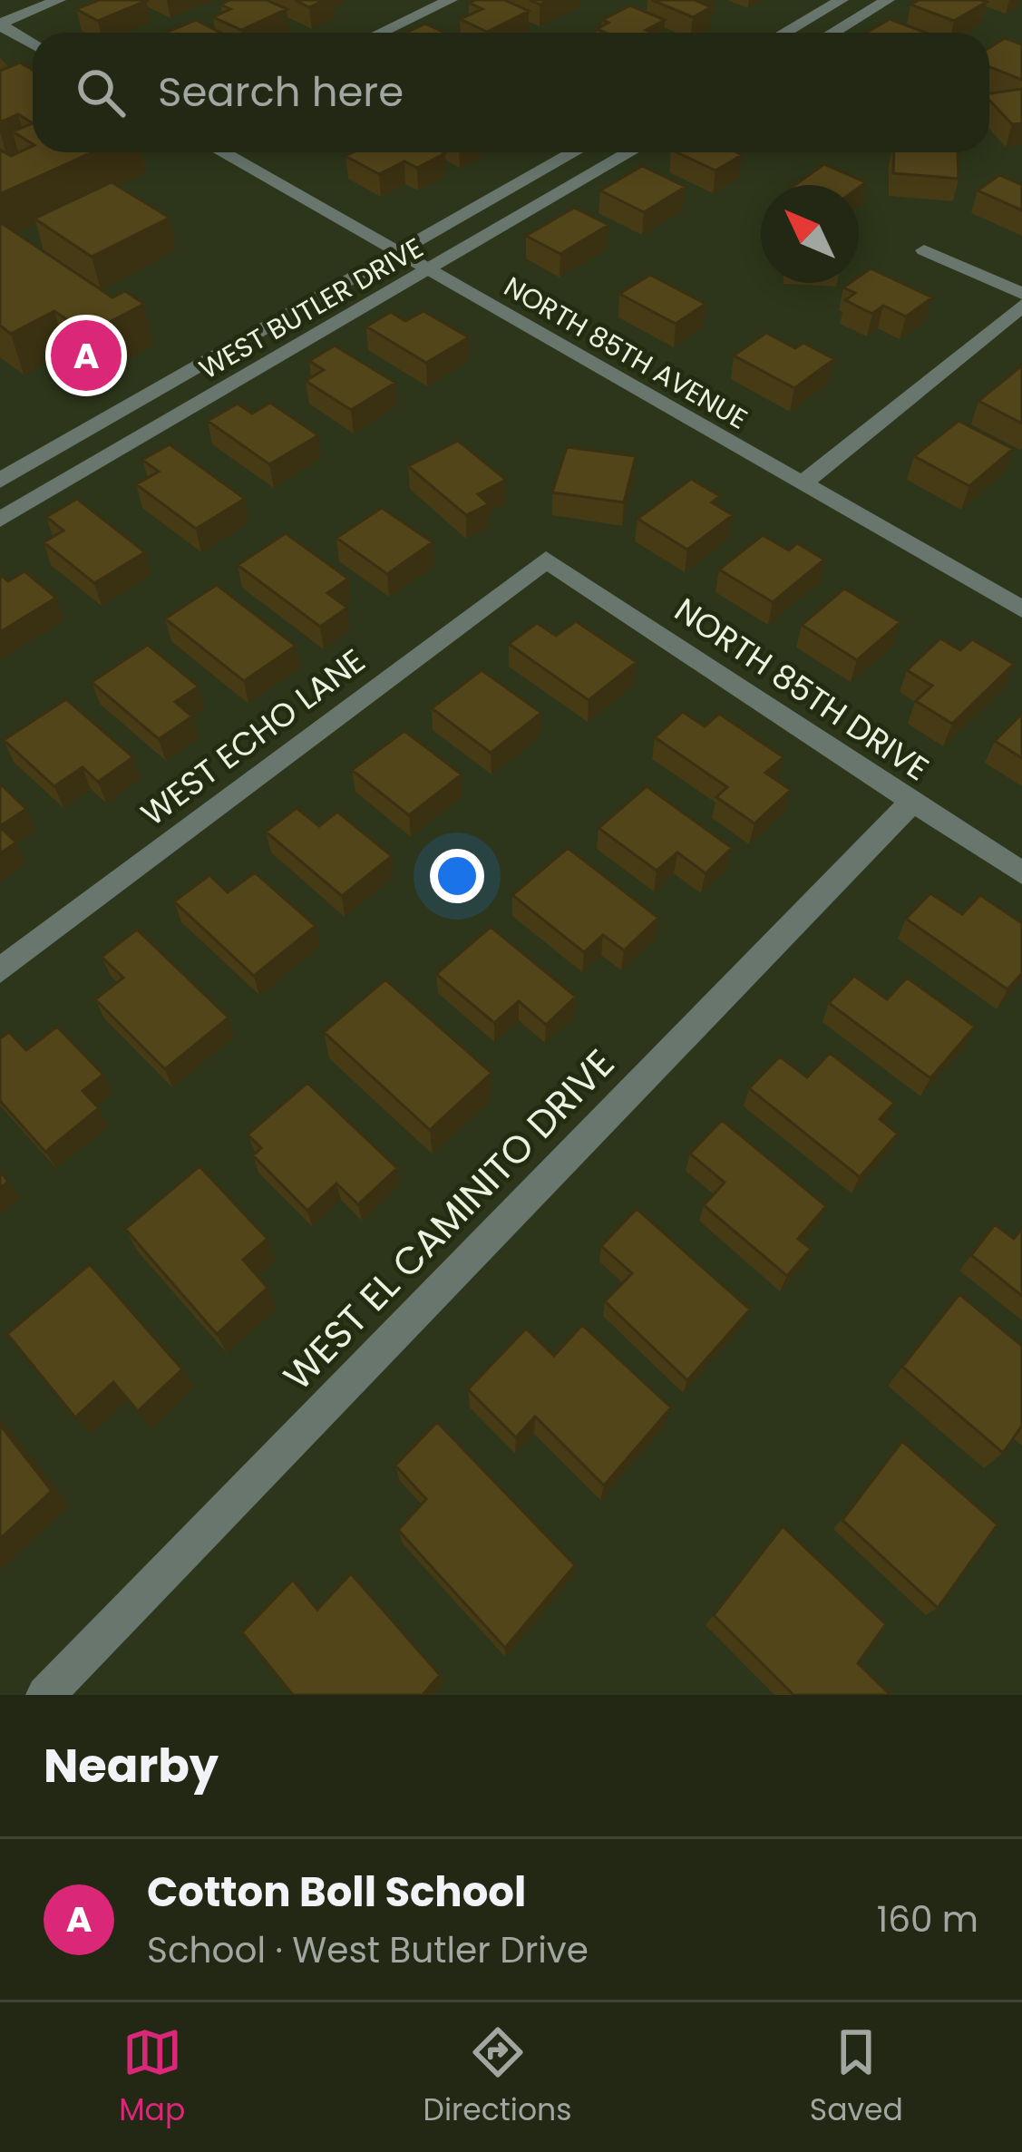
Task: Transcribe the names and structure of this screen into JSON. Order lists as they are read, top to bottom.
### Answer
{
  "streets": {
    "street": [
      "WEST BUTLER DRIVE",
      "NORTH 85TH AVENUE",
      "NORTH 85TH DRIVE",
      "WEST ECHO LANE",
      "WEST EL CAMINITO DRIVE"
    ]
  },
  "crossings": [
    ["WEST BUTLER DRIVE", "NORTH 85TH AVENUE"],
    ["NORTH 85TH DRIVE", "WEST ECHO LANE"],
    ["NORTH 85TH DRIVE", "WEST EL CAMINITO DRIVE"]
  ],
  "north": "top left",
  "page": {
    "search": "Search here",
    "pins": "A",
    "heading": "Nearby",
    "list": [
      {
        "mark": "A",
        "name": "Cotton Boll School",
        "note": "School · West Butler Drive",
        "value": "160 m"
      }
    ],
    "nav": ["Map", "Directions", "Saved"]
  }
}
